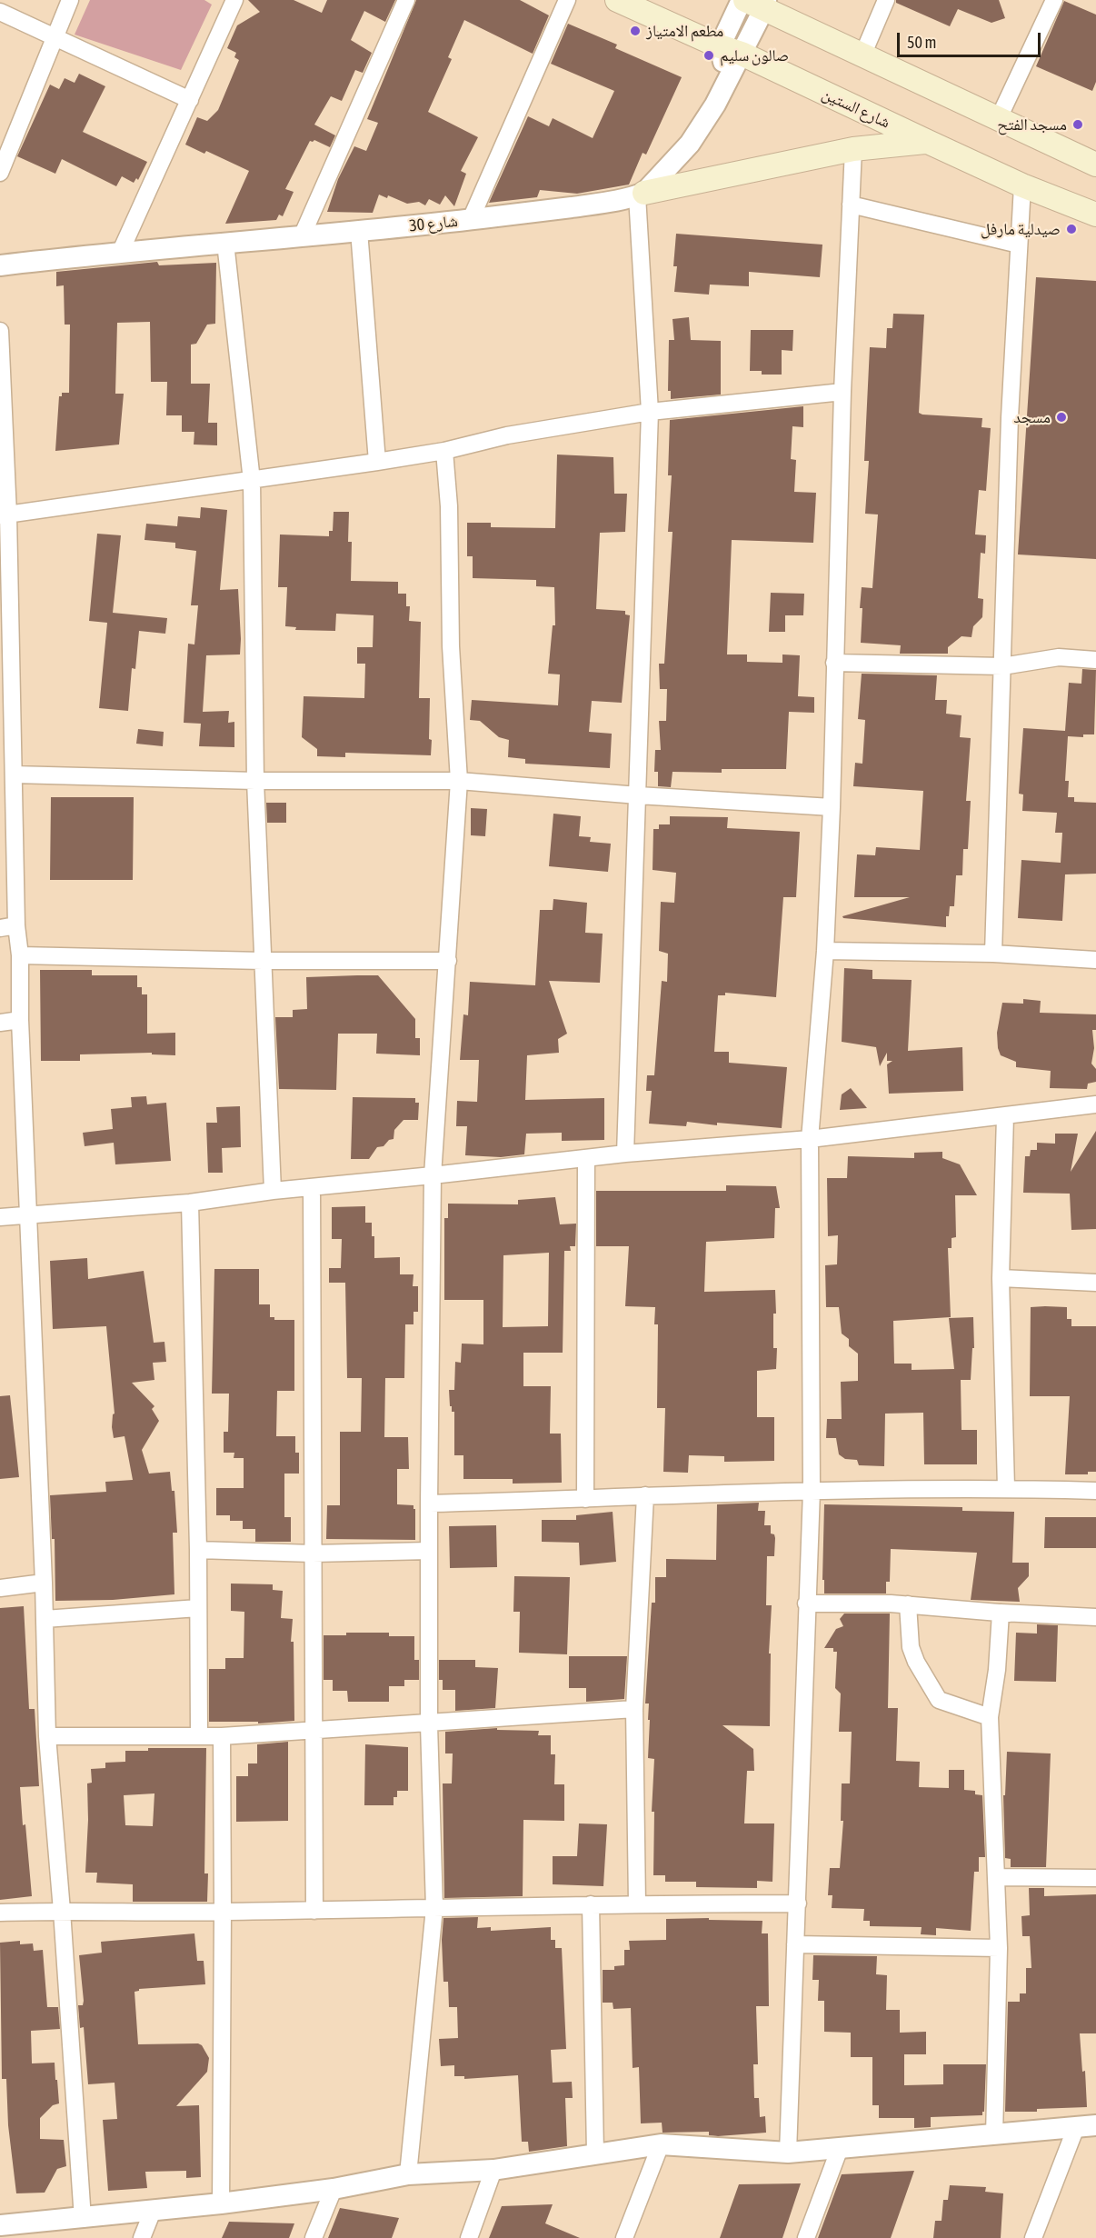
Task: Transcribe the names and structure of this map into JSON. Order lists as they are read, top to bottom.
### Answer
{
  "streets": {
    "main road": ["شارع الستين"],
    "street": ["شارع 30"]
  },
  "places": [
    "مطعم الامتياز",
    "صالون سليم",
    "مسجد الفتح",
    "صيدلية مارفل",
    "مسجد"
  ],
  "scale_bar": "50 m"
}
